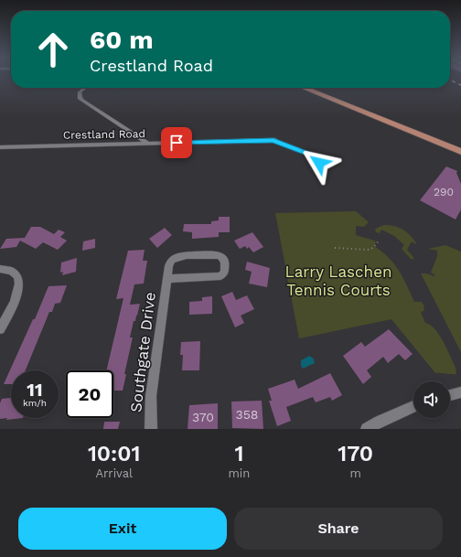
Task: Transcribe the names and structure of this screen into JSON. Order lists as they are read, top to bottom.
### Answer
{
  "streets": {
    "street": ["Crestland Road", "Southgate Drive"]
  },
  "parks": ["Larry Laschen Tennis Courts"],
  "house_numbers": ["290", "358", "370"],
  "page": {
    "turn": ["60 m", "Crestland Road"],
    "speed": "11 km/h",
    "limit": "20",
    "eta": [
      "10:01",
      "Arrival",
      "1",
      "min",
      "170",
      "m"
    ],
    "buttons": ["Exit", "Share"]
  }
}
